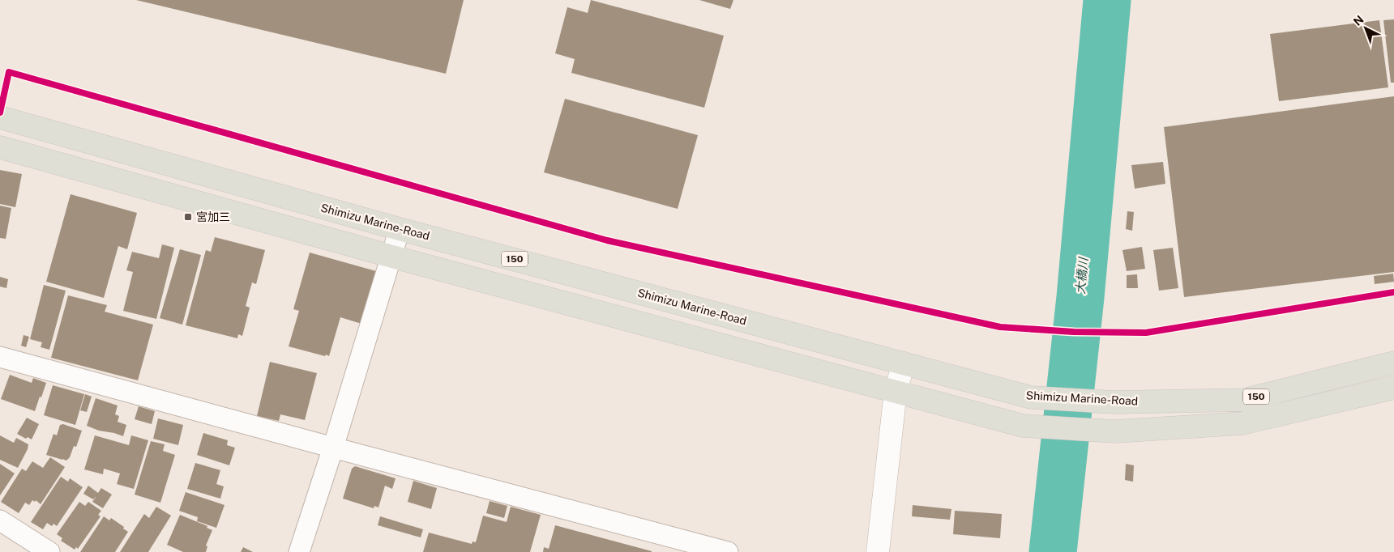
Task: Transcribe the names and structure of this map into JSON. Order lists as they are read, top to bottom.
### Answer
{
  "streets": {
    "highway": ["Shimizu Marine-Road", "150"]
  },
  "water": ["大橋川"],
  "places": {
    "transit": ["宮加三"]
  },
  "north": "top left"
}
